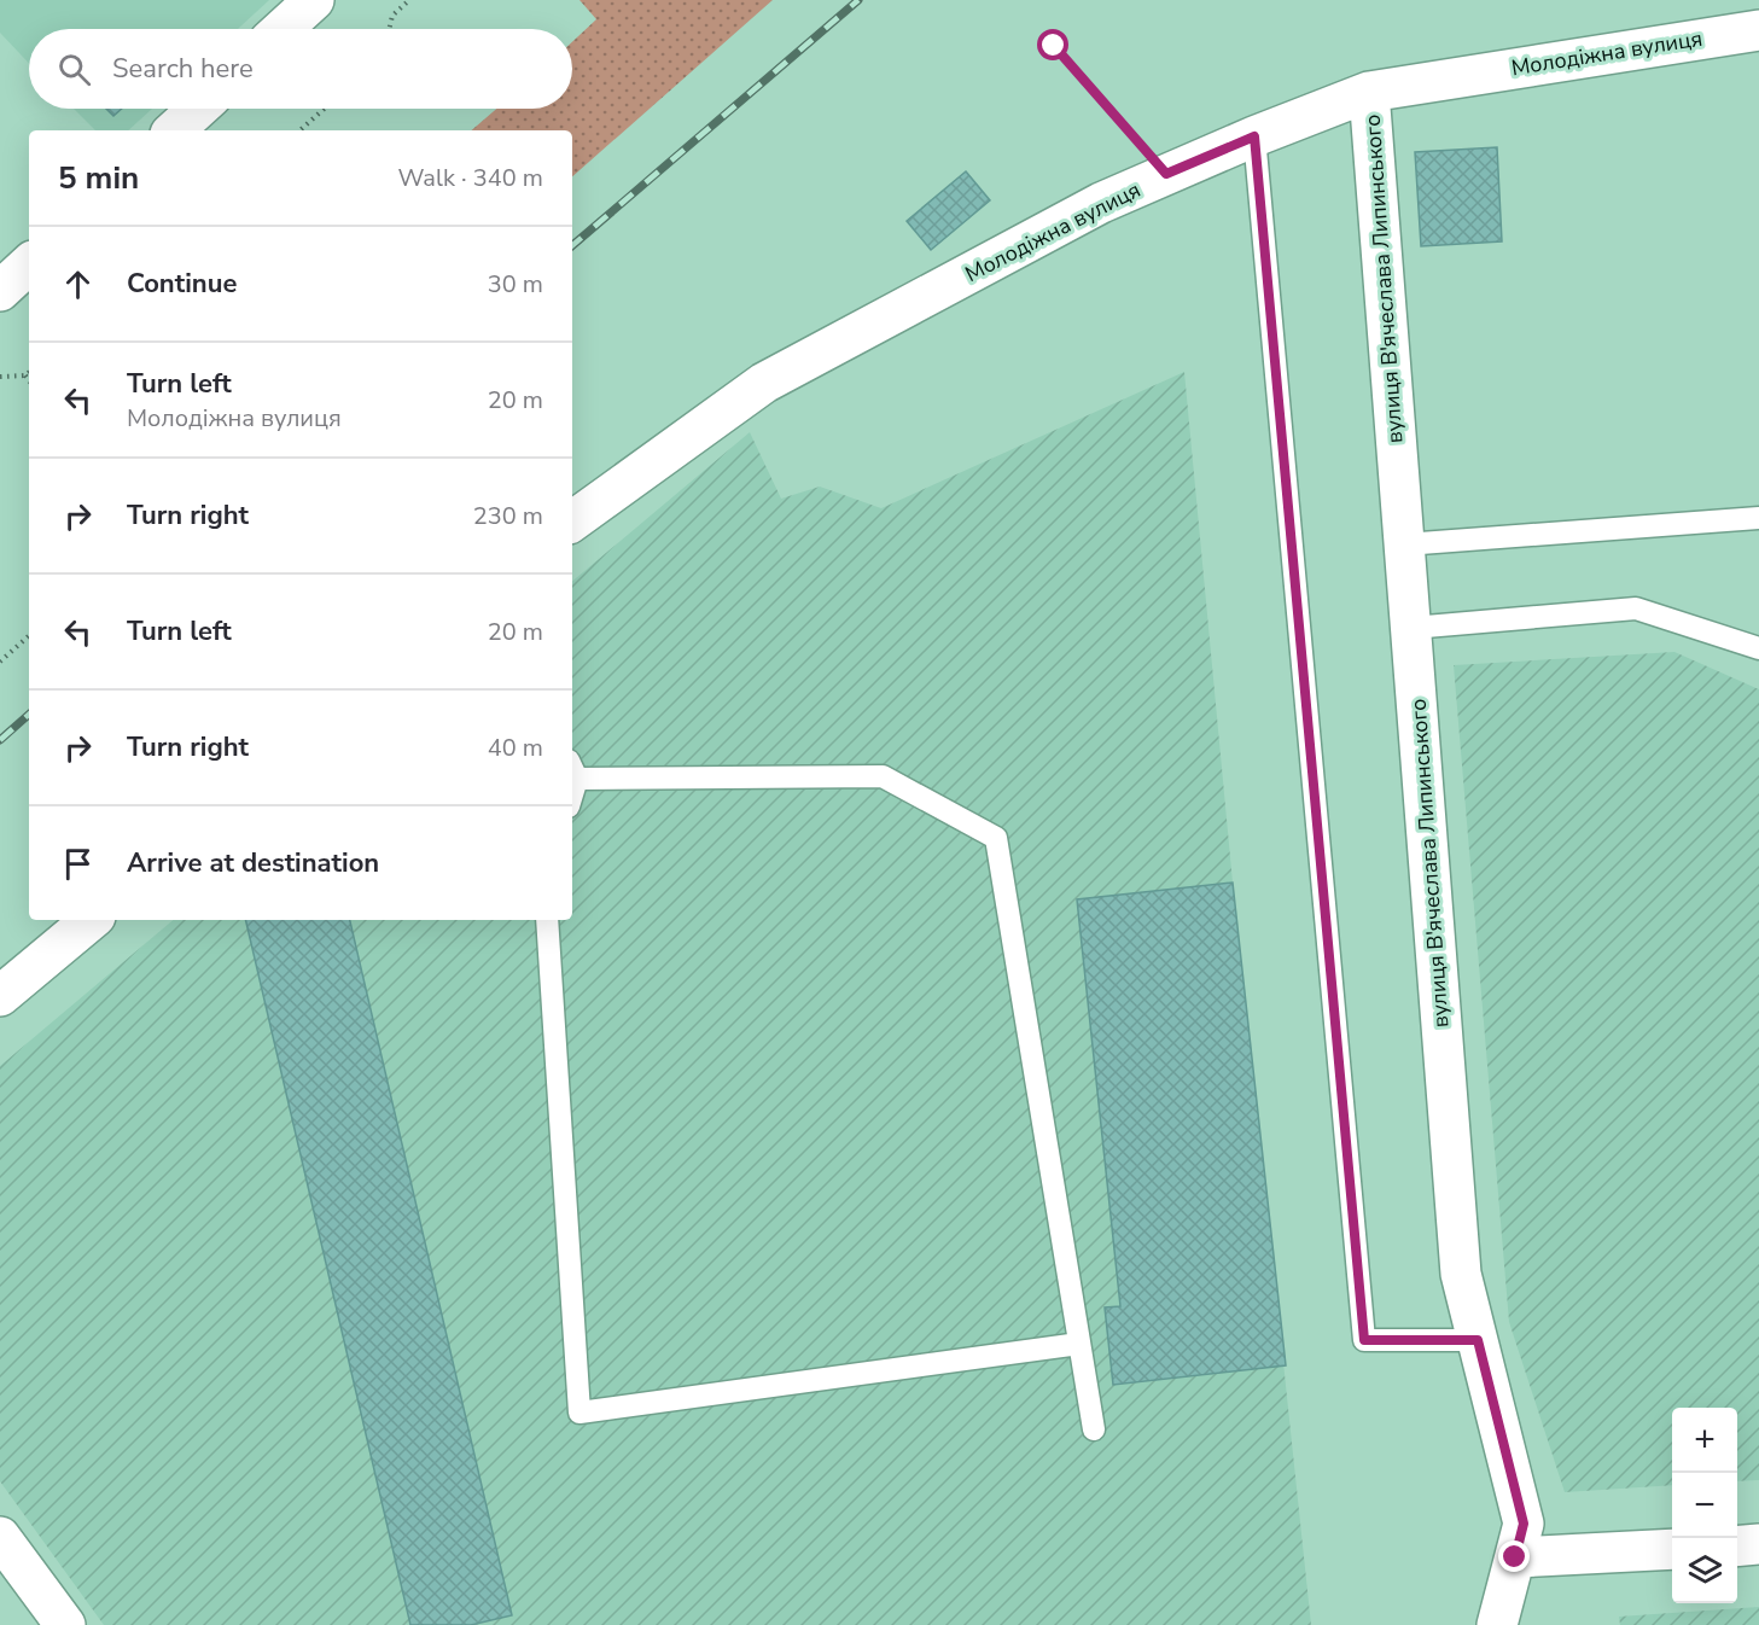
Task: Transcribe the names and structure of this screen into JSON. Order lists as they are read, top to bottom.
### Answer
{
  "streets": {
    "street": ["Молодіжна вулиця", "вулиця В'ячеслава Липинського"]
  },
  "crossings": [
    ["Молодіжна вулиця", "вулиця В'ячеслава Липинського"]
  ],
  "page": {
    "search": "Search here",
    "heading": ["5 min", "Walk · 340 m"],
    "list": [
      ["Continue", "30 m"],
      ["Turn left", "Молодіжна вулиця", "20 m"],
      ["Turn right", "230 m"],
      ["Turn left", "20 m"],
      ["Turn right", "40 m"],
      "Arrive at destination"
    ],
    "map_buttons": ["+", "−"]
  }
}
